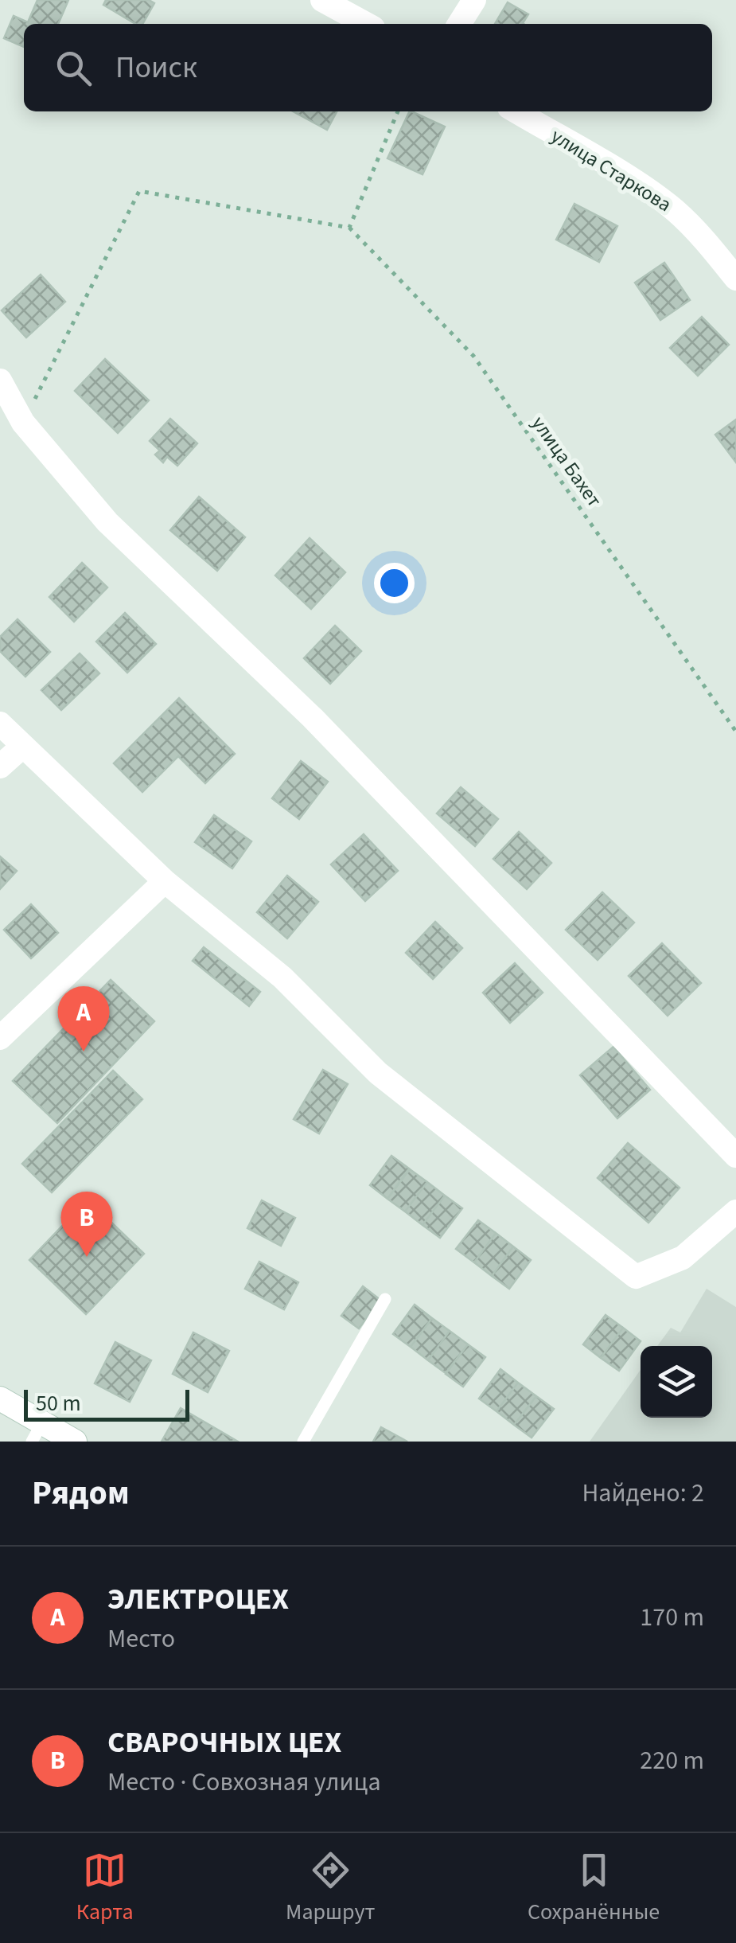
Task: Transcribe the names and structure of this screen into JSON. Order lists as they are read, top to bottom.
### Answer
{
  "streets": {
    "street": ["улица Старкова"],
    "path": ["улица Бахет"]
  },
  "scale_bar": "50 m",
  "page": {
    "search": "Поиск",
    "pins": ["A", "B"],
    "scale": "50 m",
    "heading": ["Рядом", "Найдено: 2"],
    "list": [
      {
        "mark": "A",
        "name": "ЭЛЕКТРОЦЕХ",
        "note": "Место",
        "value": "170 m"
      },
      {
        "mark": "B",
        "name": "СВАРОЧНЫХ ЦЕХ",
        "note": "Место · Совхозная улица",
        "value": "220 m"
      }
    ],
    "nav": ["Карта", "Маршрут", "Сохранённые"]
  }
}
